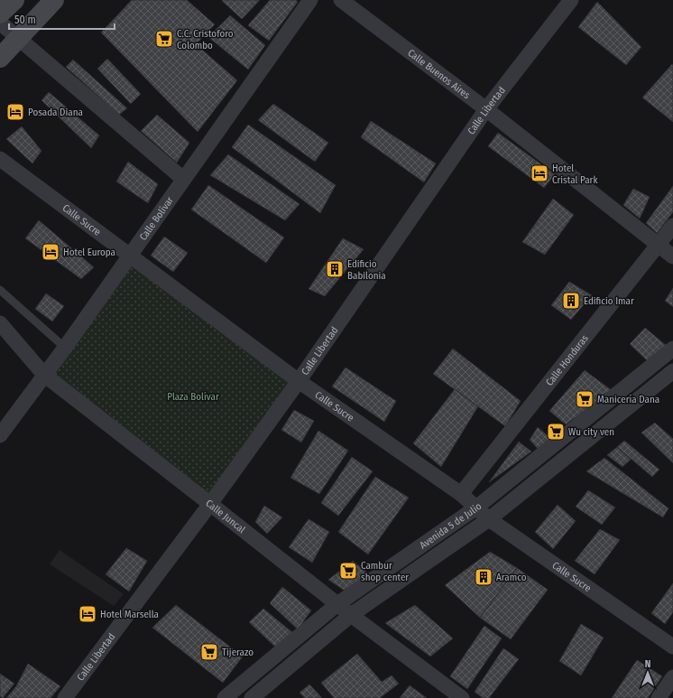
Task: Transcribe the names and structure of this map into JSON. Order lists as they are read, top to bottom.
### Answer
{
  "streets": {
    "street": [
      "Calle Buenos Aires",
      "Calle Libertad",
      "Calle Bolívar",
      "Calle Sucre",
      "Calle Honduras",
      "Calle Juncal",
      "Avenida 5 de Julio"
    ]
  },
  "crossings": [
    ["Calle Buenos Aires", "Calle Libertad"],
    ["Calle Buenos Aires", "Calle Honduras"],
    ["Calle Libertad", "Calle Sucre"],
    ["Calle Libertad", "Calle Juncal"],
    ["Calle Bolívar", "Calle Sucre"],
    ["Calle Bolívar", "Calle Juncal"],
    ["Calle Sucre", "Calle Honduras"],
    ["Calle Sucre", "Avenida 5 de Julio"],
    ["Calle Juncal", "Avenida 5 de Julio"]
  ],
  "parks": ["Plaza Bolívar"],
  "places": {
    "supermarket": [
      "C.C. Cristoforo Colombo",
      "Manicería Dana",
      "Wu city ven",
      "Cambur shop center",
      "Tijerazo"
    ],
    "hotel": [
      "Posada Diana",
      "Hotel Cristal Park",
      "Hotel Europa",
      "Hotel Marsella"
    ],
    "building": ["Edificio Babilonia", "Edificio Imar", "Aramco"]
  },
  "scale_bar": "50 m",
  "north": "top"
}
